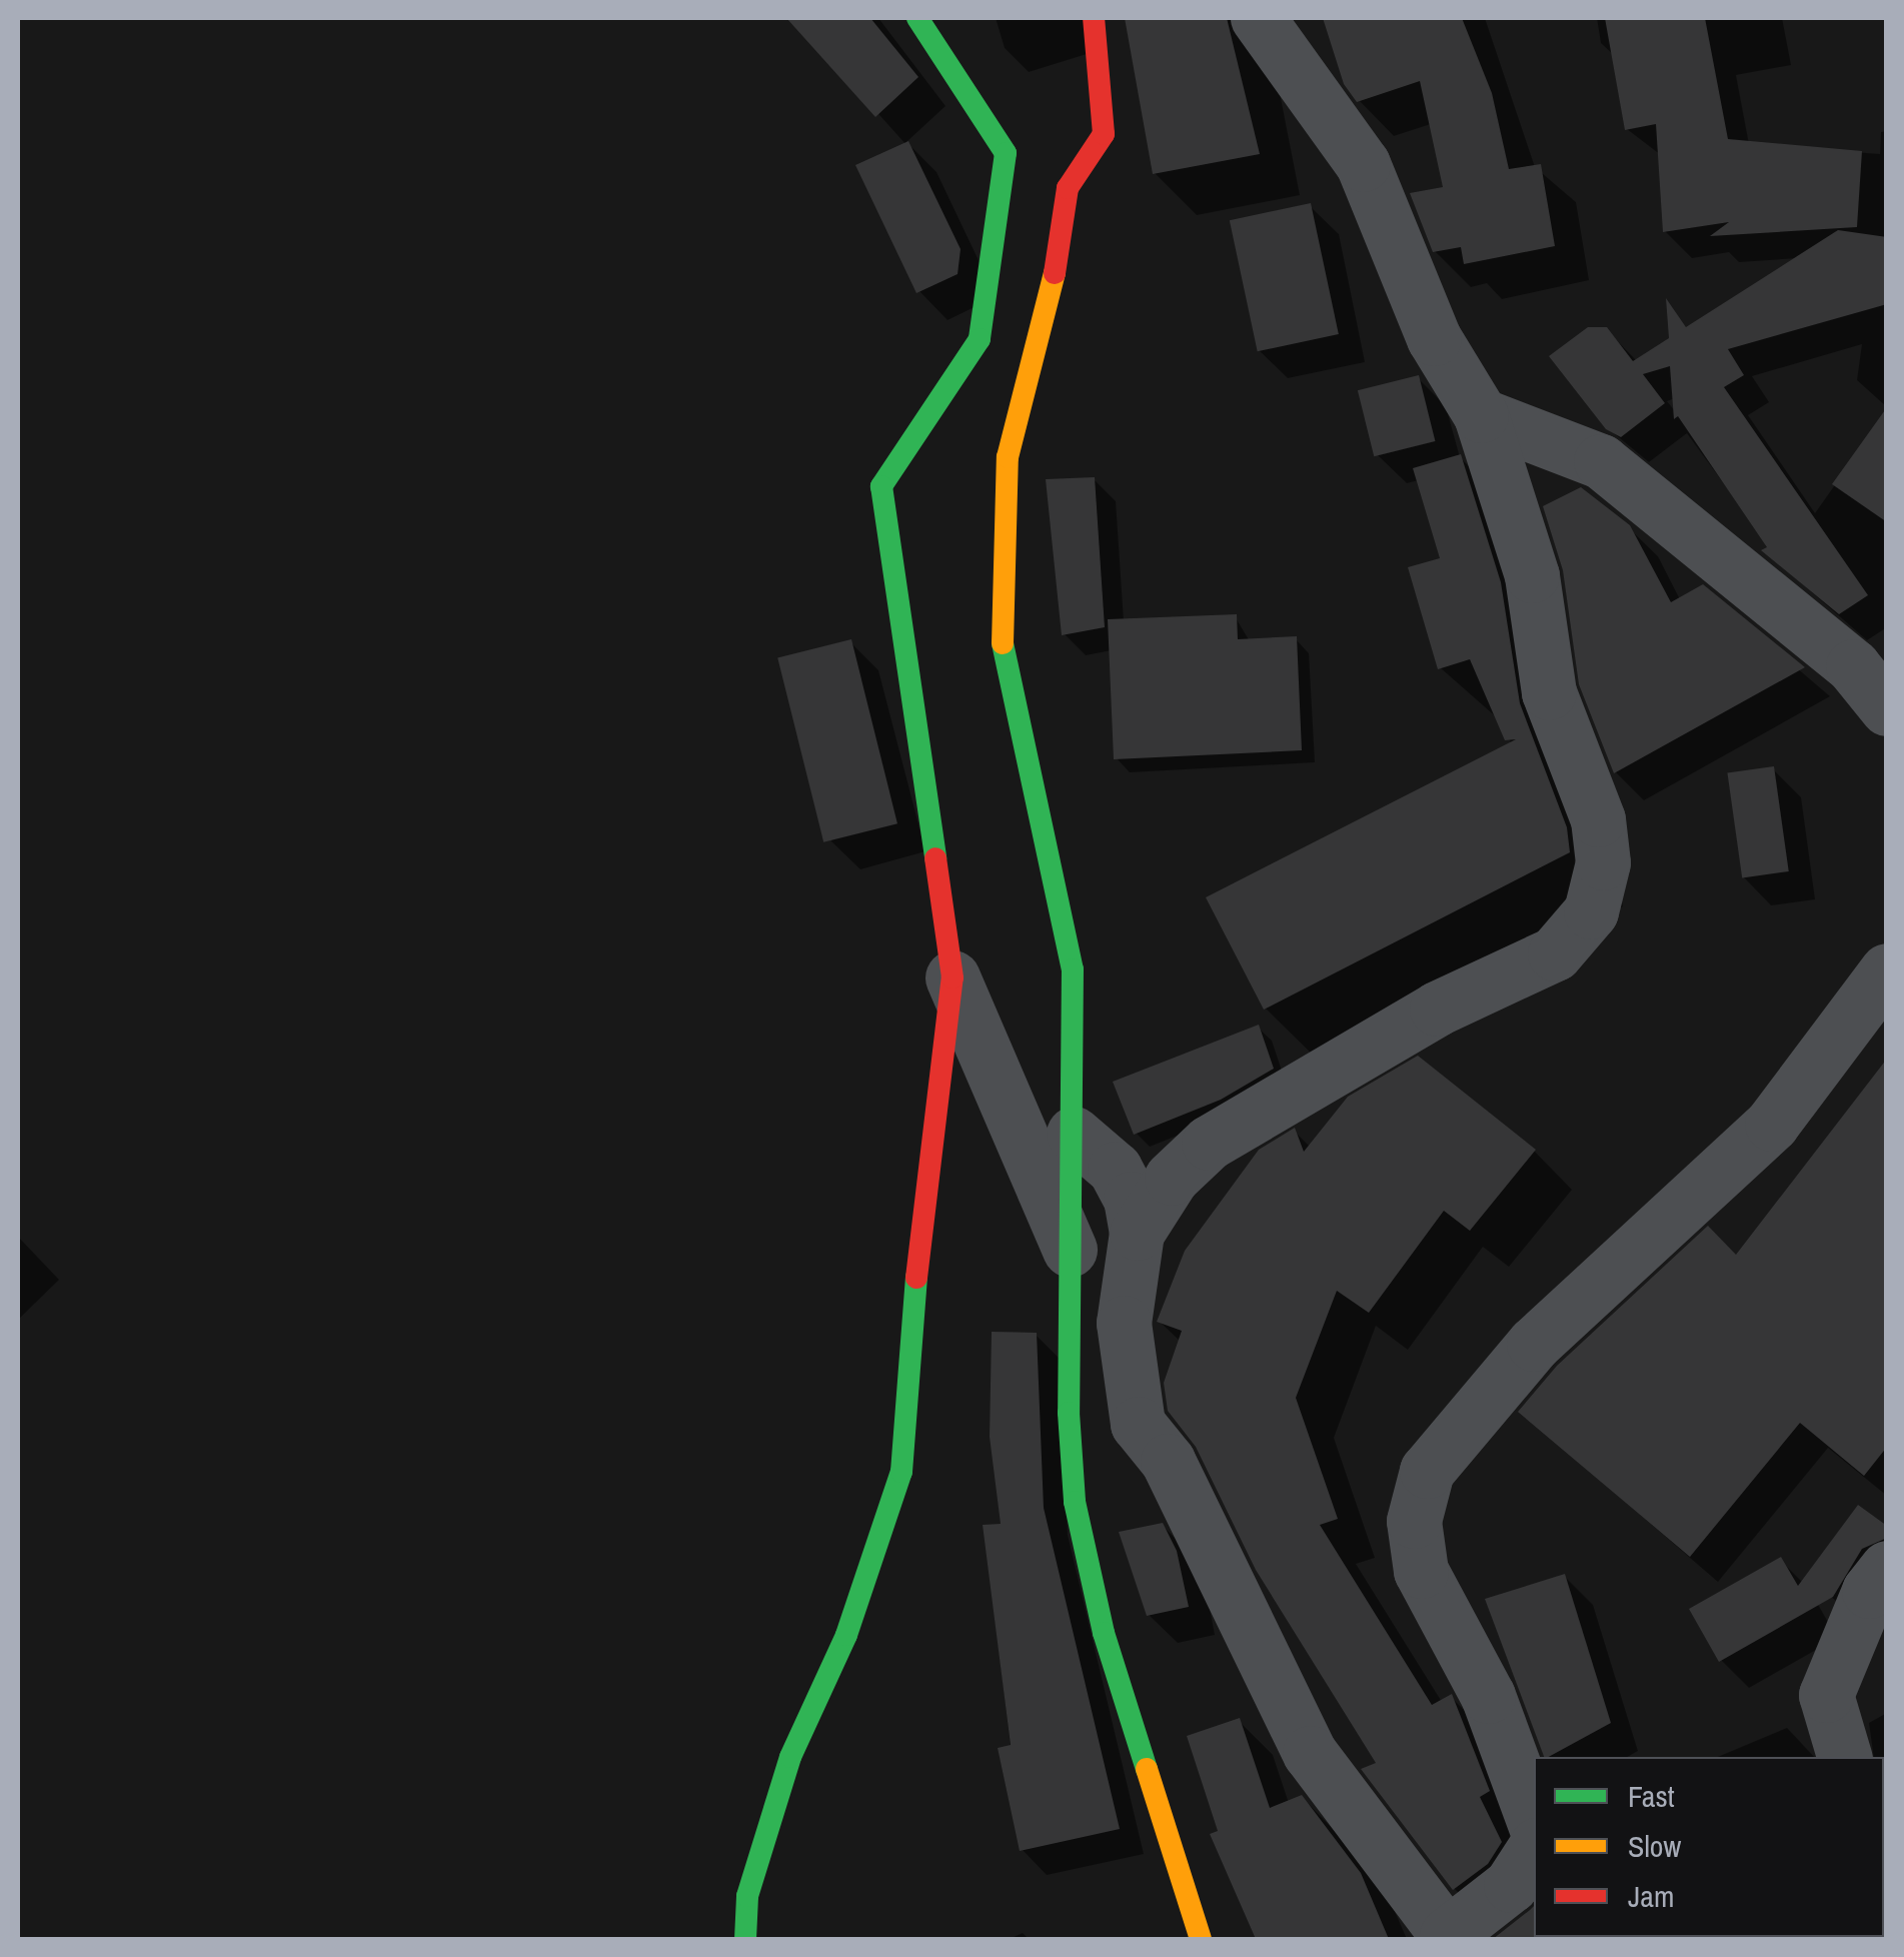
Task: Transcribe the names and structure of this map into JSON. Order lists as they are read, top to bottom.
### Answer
{
  "legend": ["Fast", "Slow", "Jam"]
}
